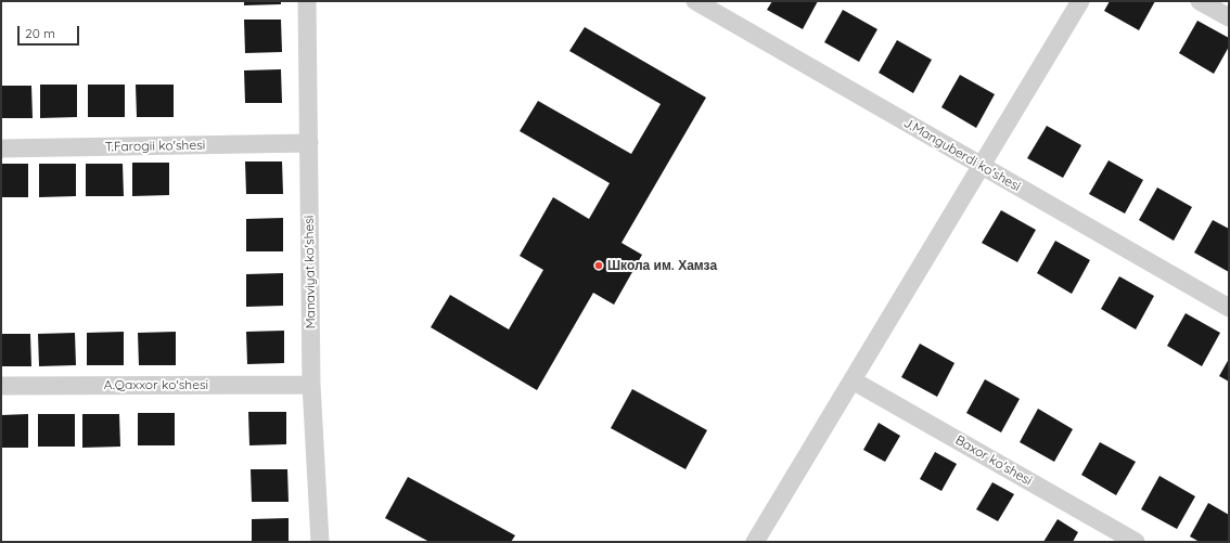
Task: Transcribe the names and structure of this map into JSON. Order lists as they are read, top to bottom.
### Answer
{
  "streets": {
    "street": [
      "T.Farogii ko'shesi",
      "J.Manguberdi ko'shesi",
      "Manaviyat ko'shesi",
      "A.Qaxxor ko'shesi",
      "Baxor ko'shesi"
    ]
  },
  "crossings": [
    ["T.Farogii ko'shesi", "Manaviyat ko'shesi"],
    ["Manaviyat ko'shesi", "A.Qaxxor ko'shesi"]
  ],
  "places": ["Школа им. Хамза"],
  "scale_bar": "20 m"
}
